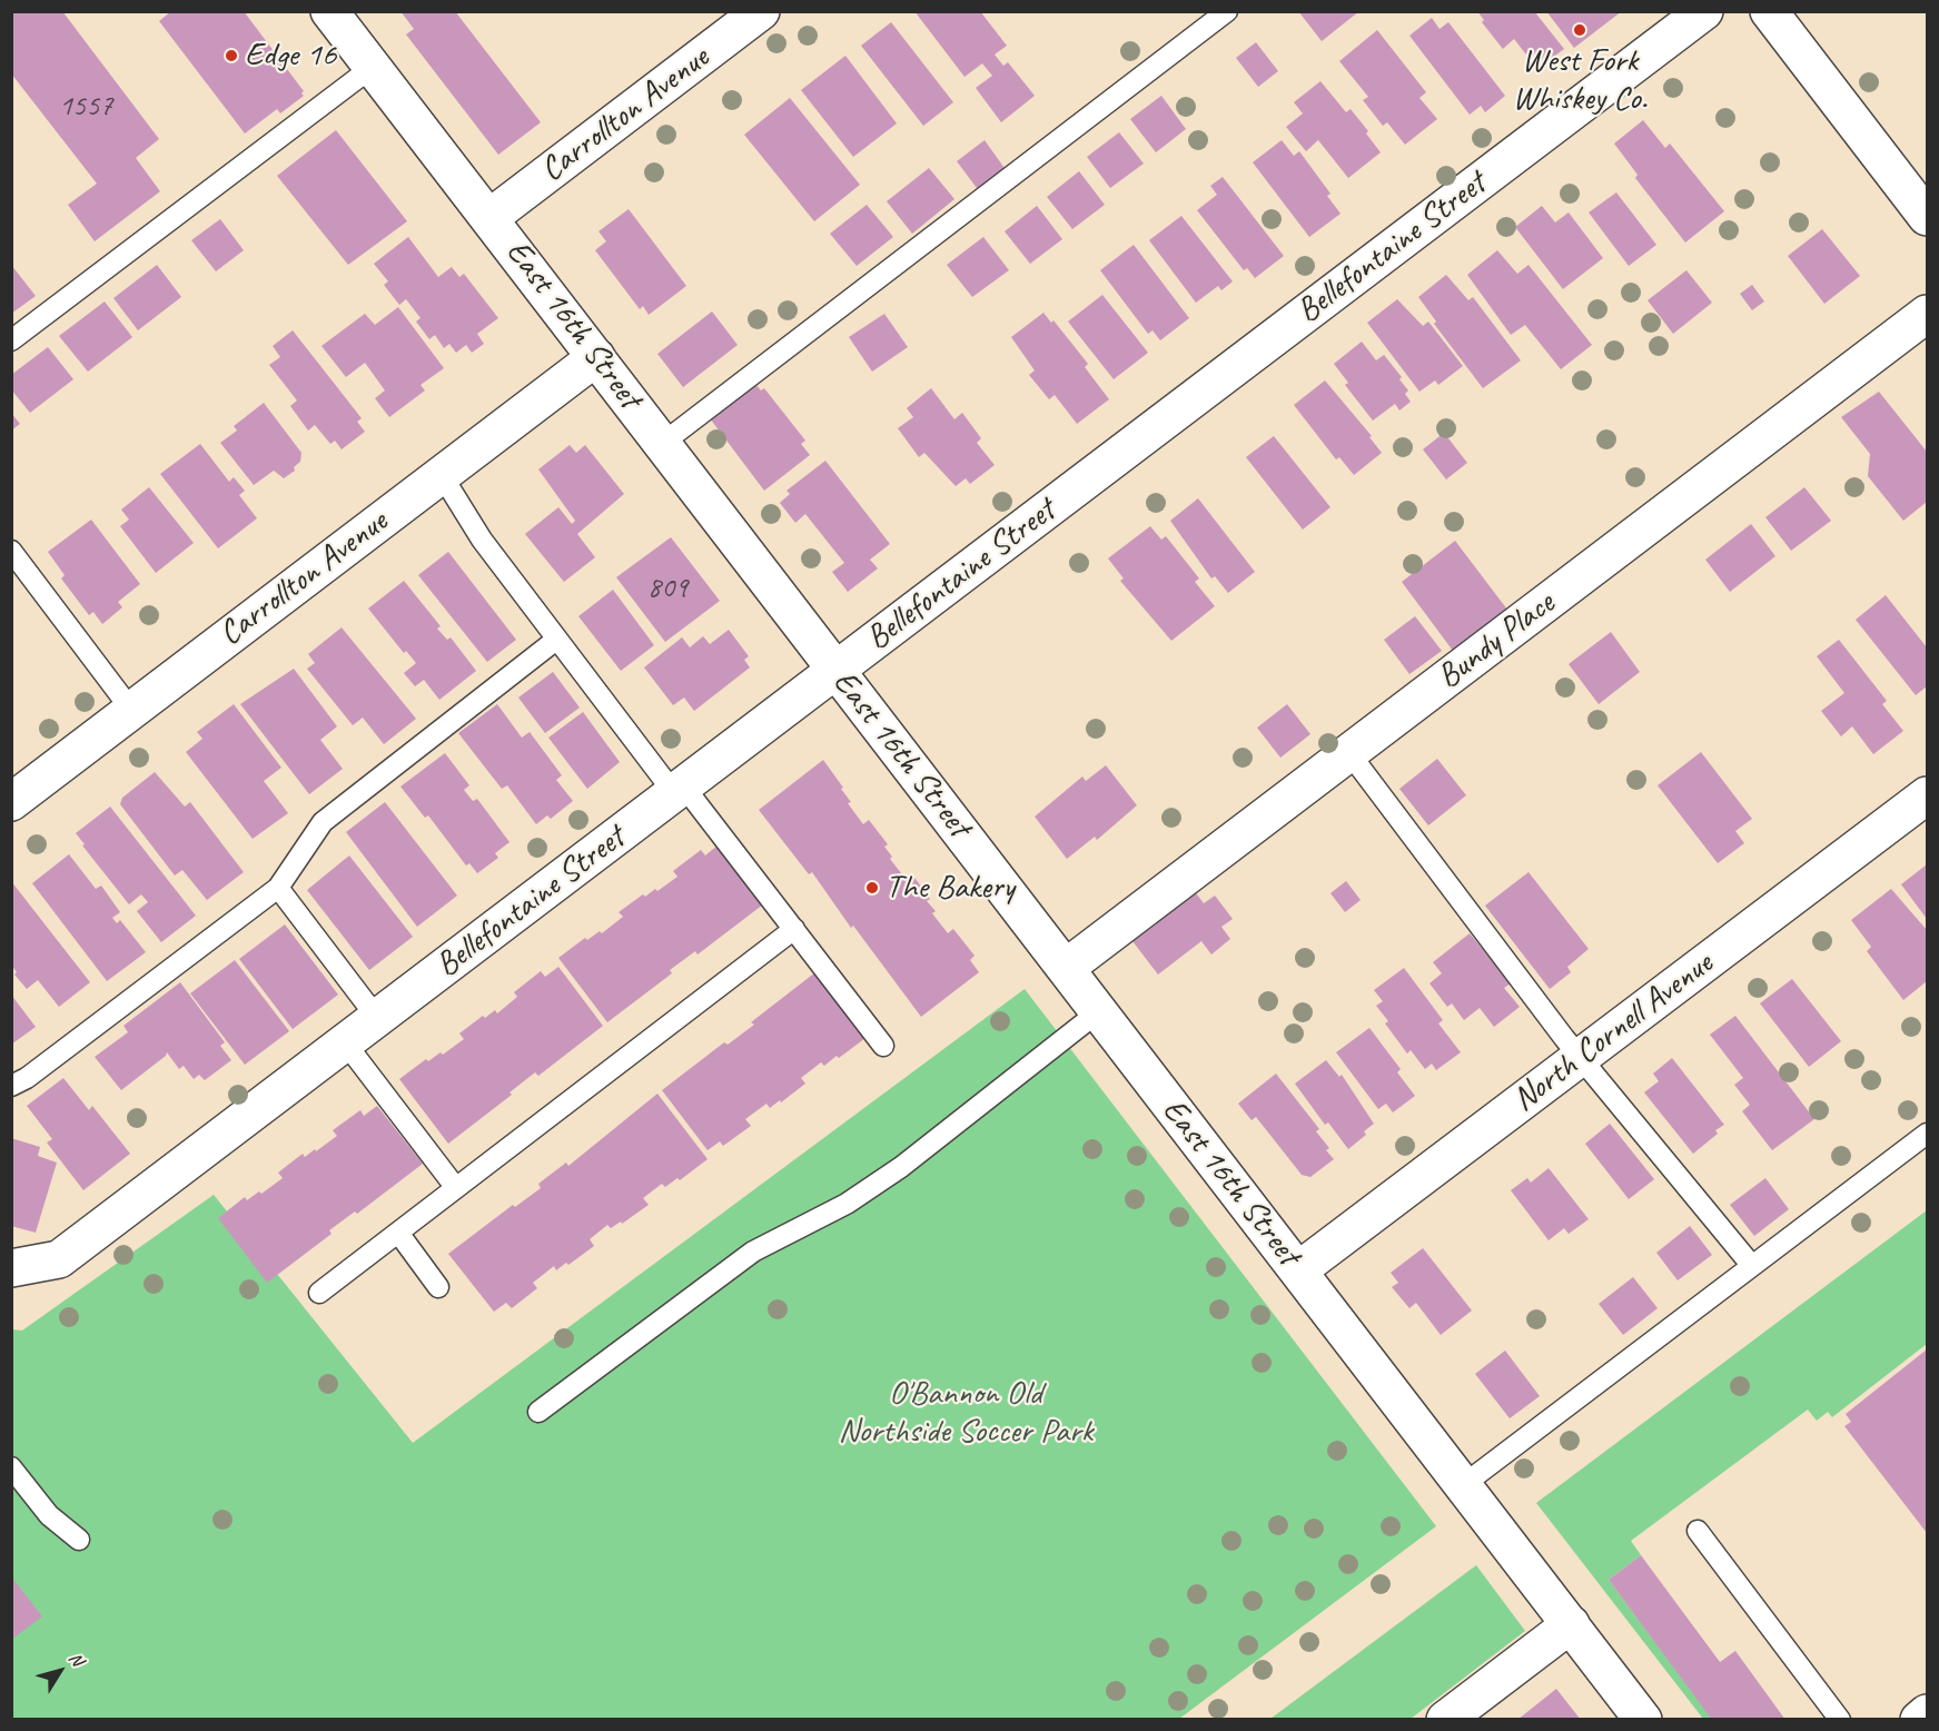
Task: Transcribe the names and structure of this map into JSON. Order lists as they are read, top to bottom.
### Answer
{
  "streets": {
    "street": [
      "Carrollton Avenue",
      "Bellefontaine Street",
      "East 16th Street",
      "Bundy Place",
      "North Cornell Avenue"
    ]
  },
  "crossings": [
    ["Carrollton Avenue", "East 16th Street"],
    ["Bellefontaine Street", "East 16th Street"],
    ["East 16th Street", "Bundy Place"],
    ["East 16th Street", "North Cornell Avenue"]
  ],
  "parks": ["O'Bannon Old Northside Soccer Park"],
  "places": ["West Fork Whiskey Co.", "Edge 16", "The Bakery"],
  "house_numbers": ["1557", "809"],
  "north": "top right"
}
